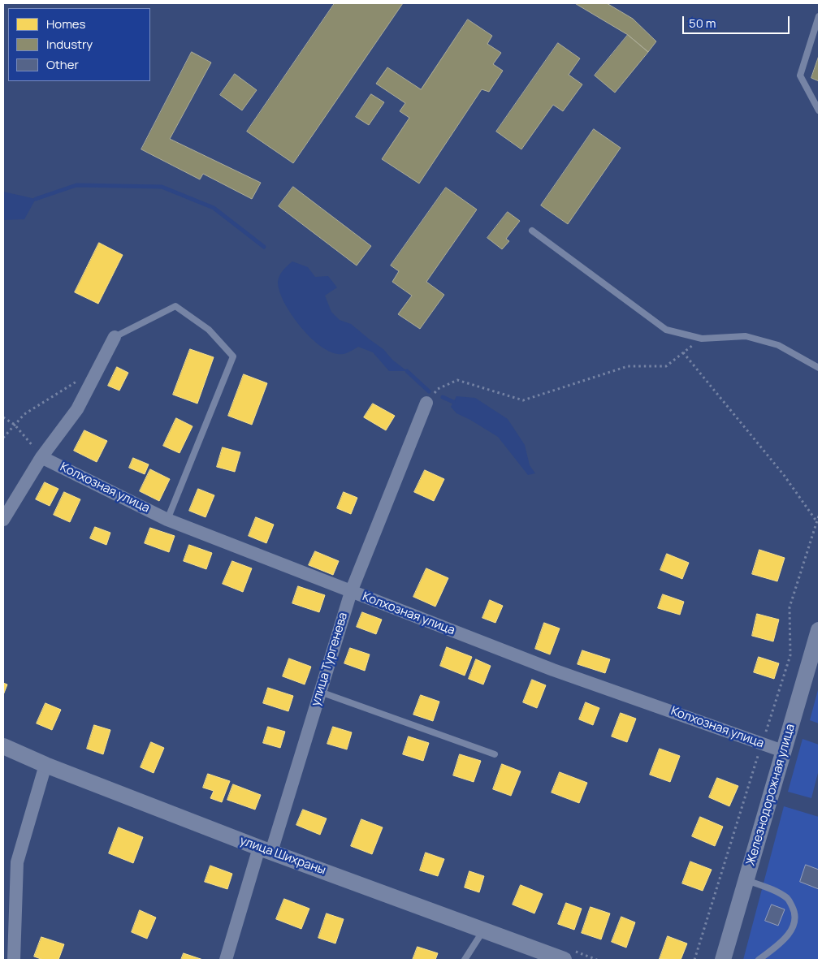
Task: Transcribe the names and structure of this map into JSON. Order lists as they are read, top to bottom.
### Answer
{
  "streets": {
    "street": [
      "Колхозная улица",
      "улица Тургенева",
      "Железнодорожная улица",
      "улица Шихраны"
    ]
  },
  "crossings": [
    ["Колхозная улица", "улица Тургенева"],
    ["Колхозная улица", "Железнодорожная улица"],
    ["улица Тургенева", "улица Шихраны"]
  ],
  "legend": ["Homes", "Industry", "Other"],
  "scale_bar": "50 m"
}
